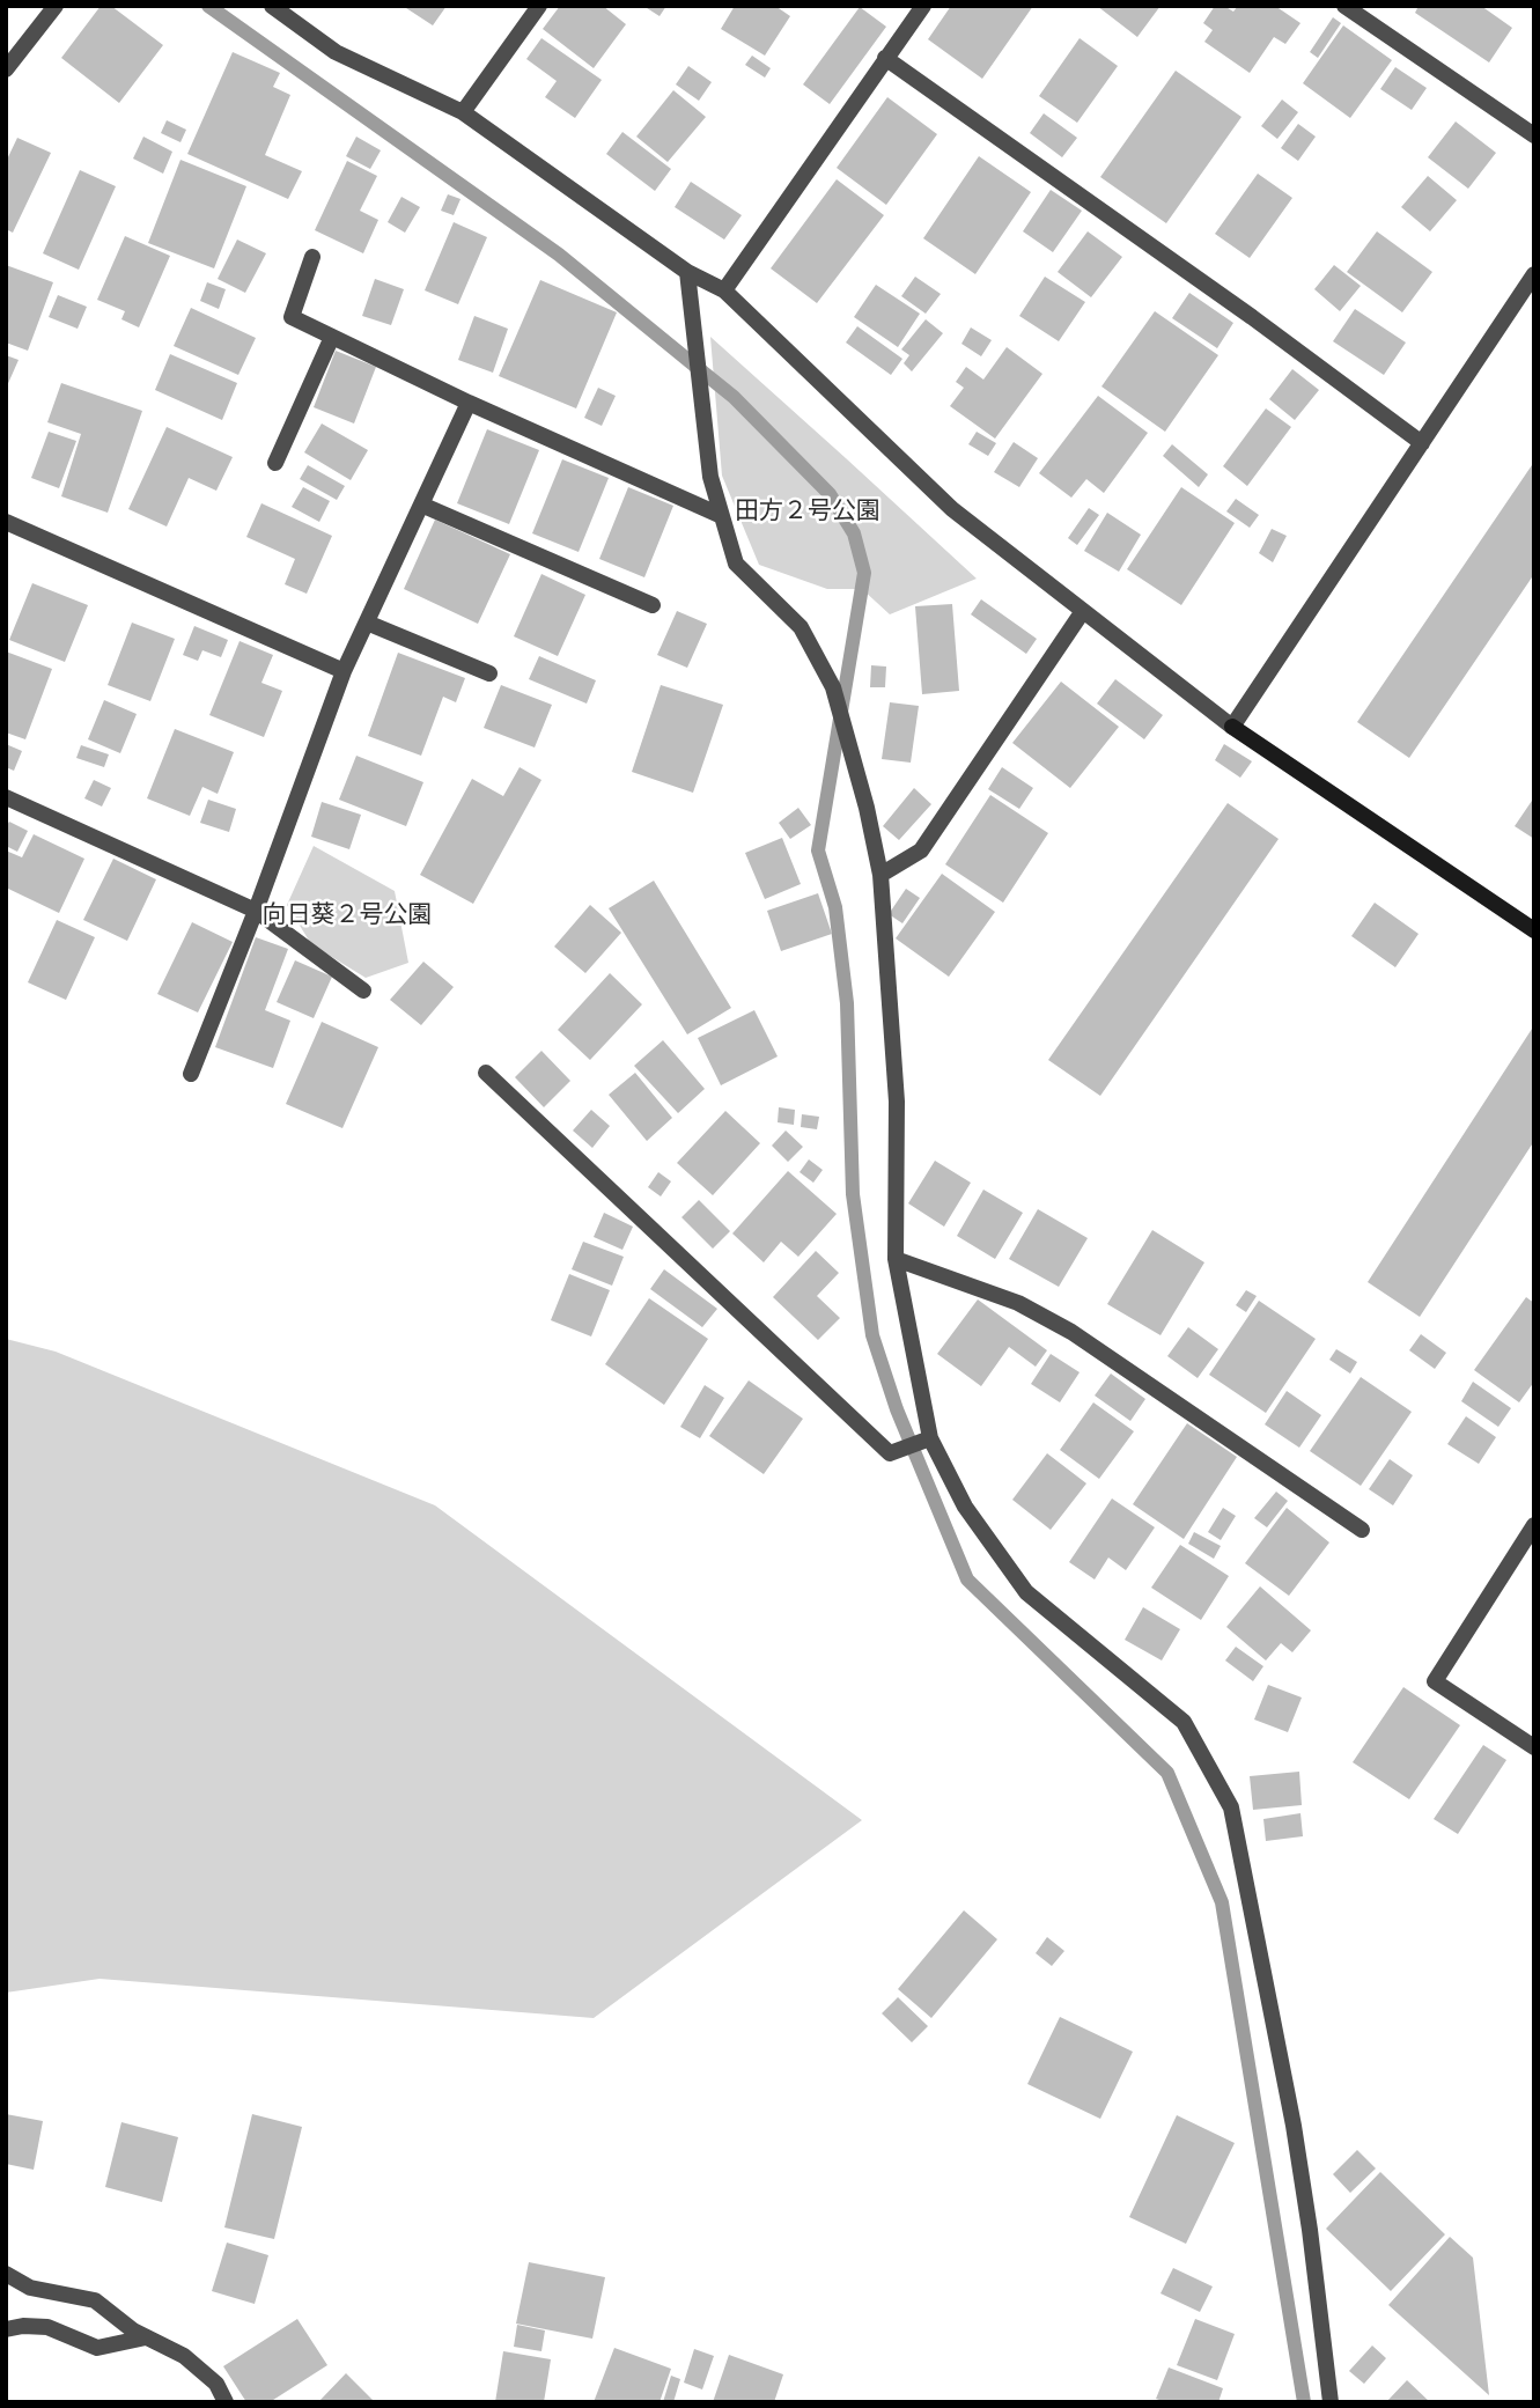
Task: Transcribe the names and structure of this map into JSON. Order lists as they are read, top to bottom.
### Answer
{
  "parks": ["田方２号公園", "向日葵２号公園"]
}
